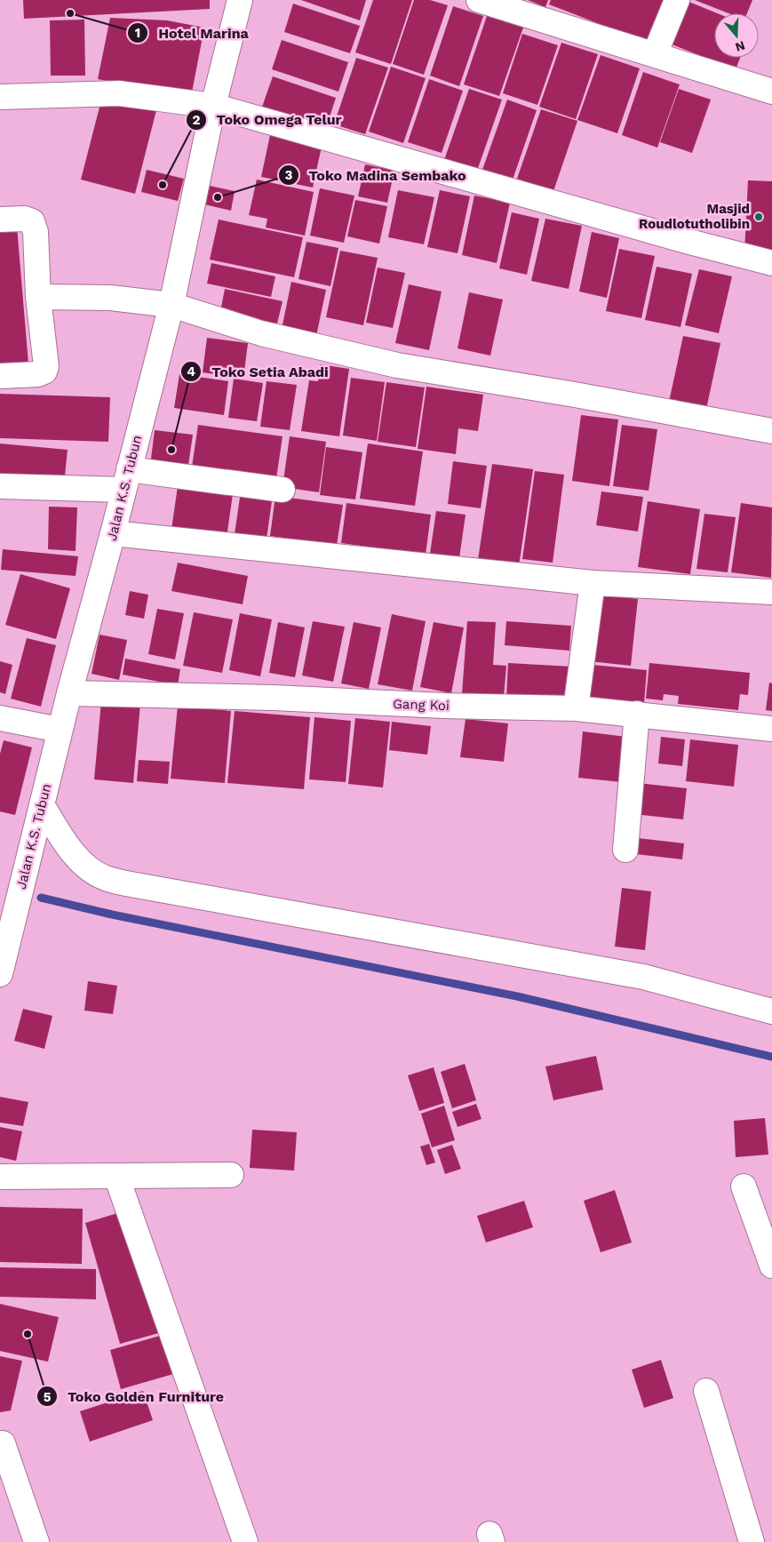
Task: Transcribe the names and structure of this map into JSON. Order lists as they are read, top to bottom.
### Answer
{
  "streets": {
    "street": ["Jalan K.S. Tubun", "Gang Koi"]
  },
  "crossings": [
    ["Jalan K.S. Tubun", "Gang Koi"]
  ],
  "places": [
    "Hotel Marina",
    "Toko Omega Telur",
    "Toko Madina Sembako",
    "Masjid Roudlotutholibin",
    "Toko Setia Abadi",
    "Toko Golden Furniture"
  ],
  "north": "bottom"
}
